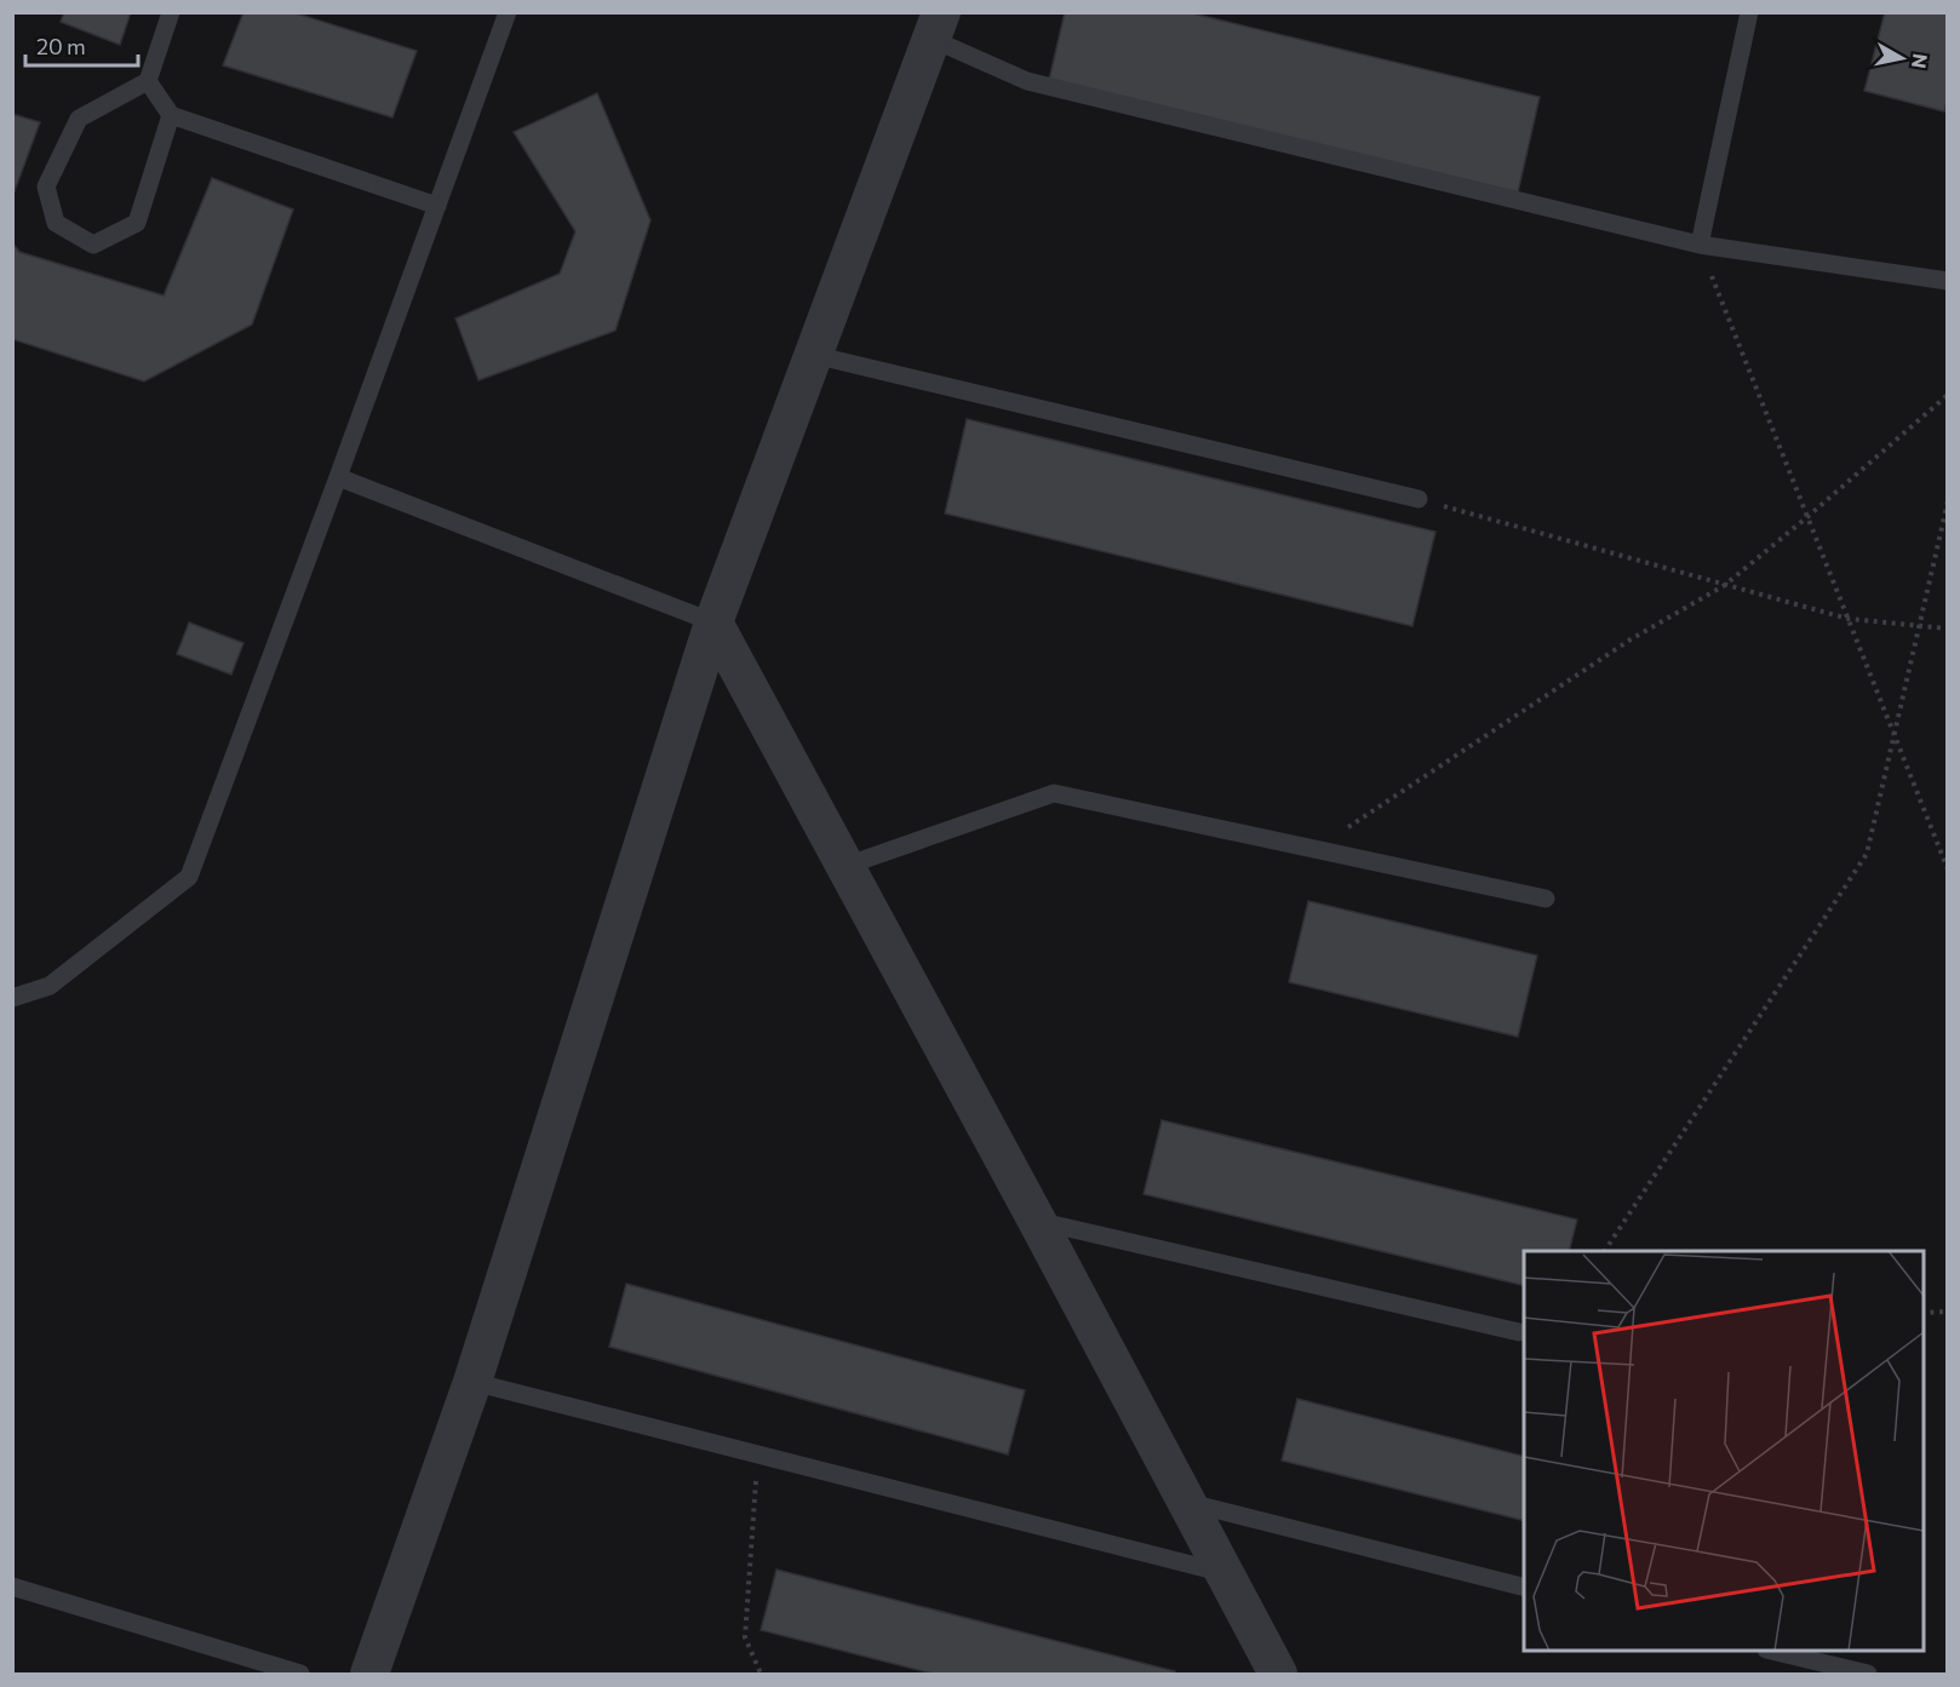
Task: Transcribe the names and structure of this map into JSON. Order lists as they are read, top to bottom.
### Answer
{
  "scale_bar": "20 m",
  "north": "right"
}
